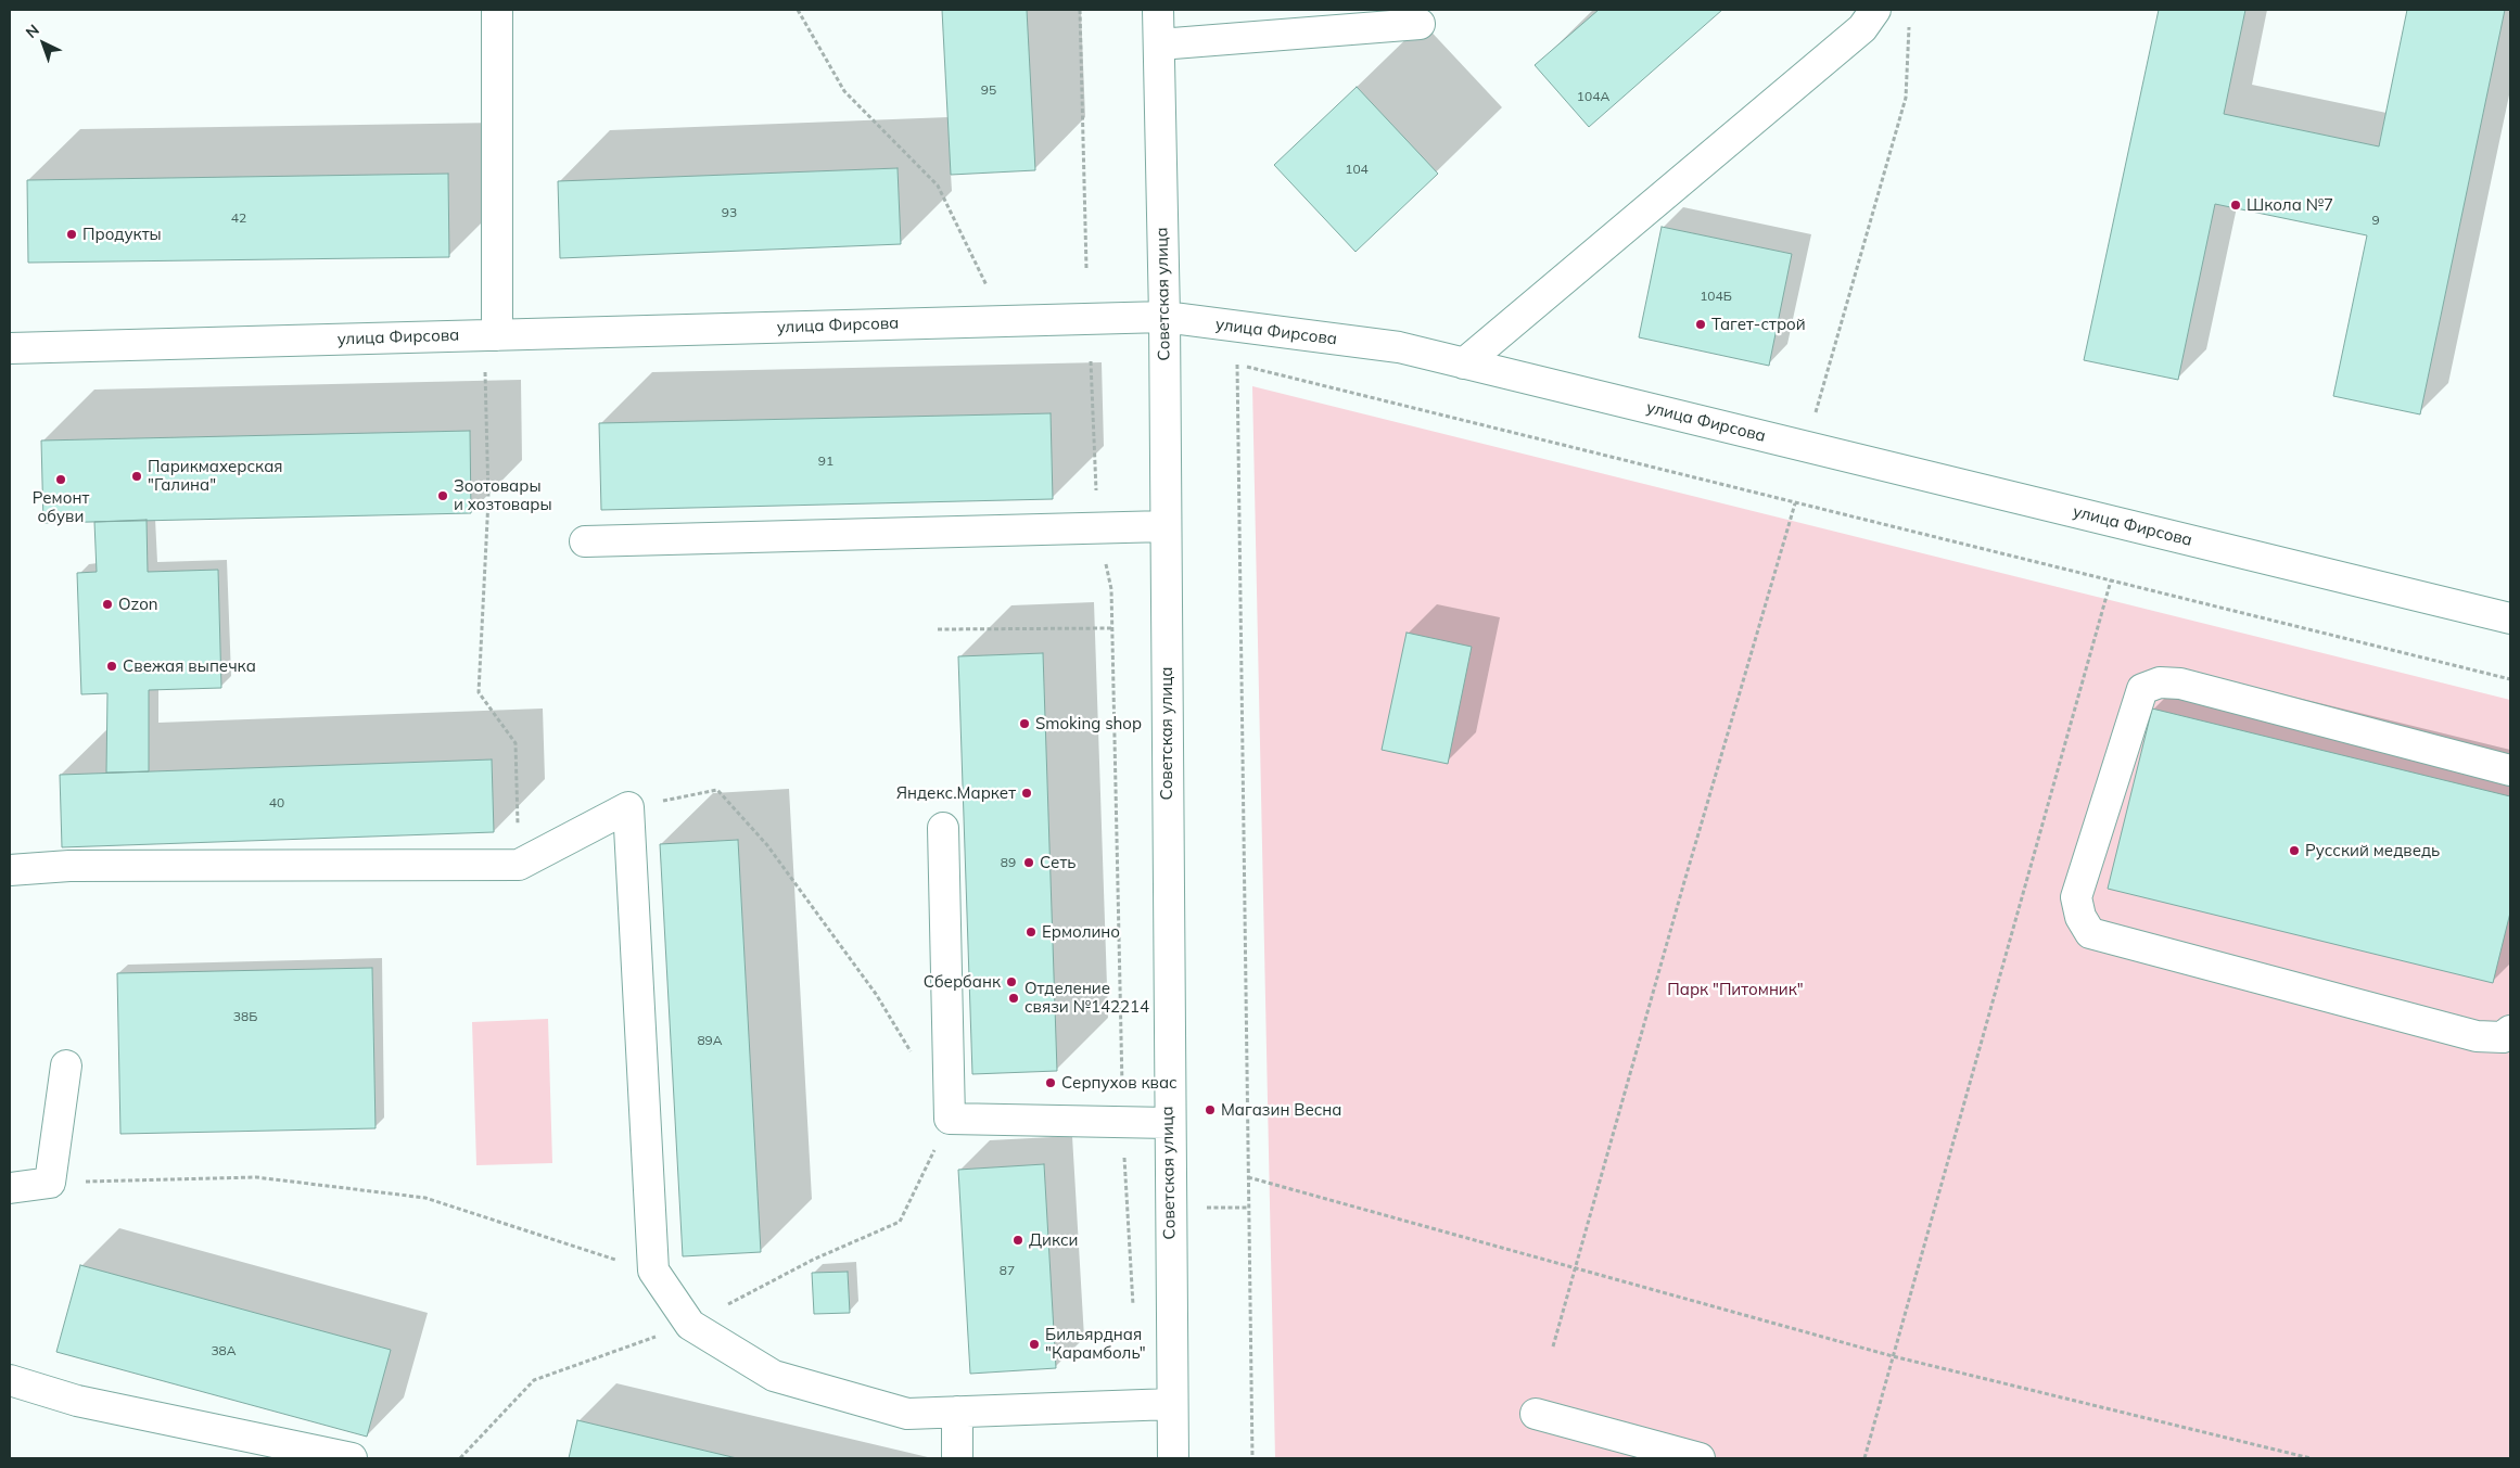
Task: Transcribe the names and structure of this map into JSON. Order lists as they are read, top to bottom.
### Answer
{
  "streets": {
    "street": ["Советская улица", "улица Фирсова"]
  },
  "crossings": [
    ["Советская улица", "улица Фирсова"]
  ],
  "parks": ["Парк \"Питомник\""],
  "places": [
    "Школа №7",
    "Продукты",
    "Тагет-строй",
    "Парикмахерская \"Галина\"",
    "Ремонт обуви",
    "Зоотовары и хозтовары",
    "Ozon",
    "Свежая выпечка",
    "Smoking shop",
    "Яндекс.Маркет",
    "Русский медведь",
    "Сеть",
    "Ермолино",
    "Сбербанк",
    "Отделение связи №142214",
    "Серпухов квас",
    "Магазин Весна",
    "Дикси",
    "Бильярдная \"Карамболь\""
  ],
  "house_numbers": [
    "95",
    "104А",
    "104",
    "93",
    "42",
    "9",
    "104Б",
    "91",
    "40",
    "89",
    "38Б",
    "89А",
    "87",
    "38А"
  ],
  "north": "top left"
}
